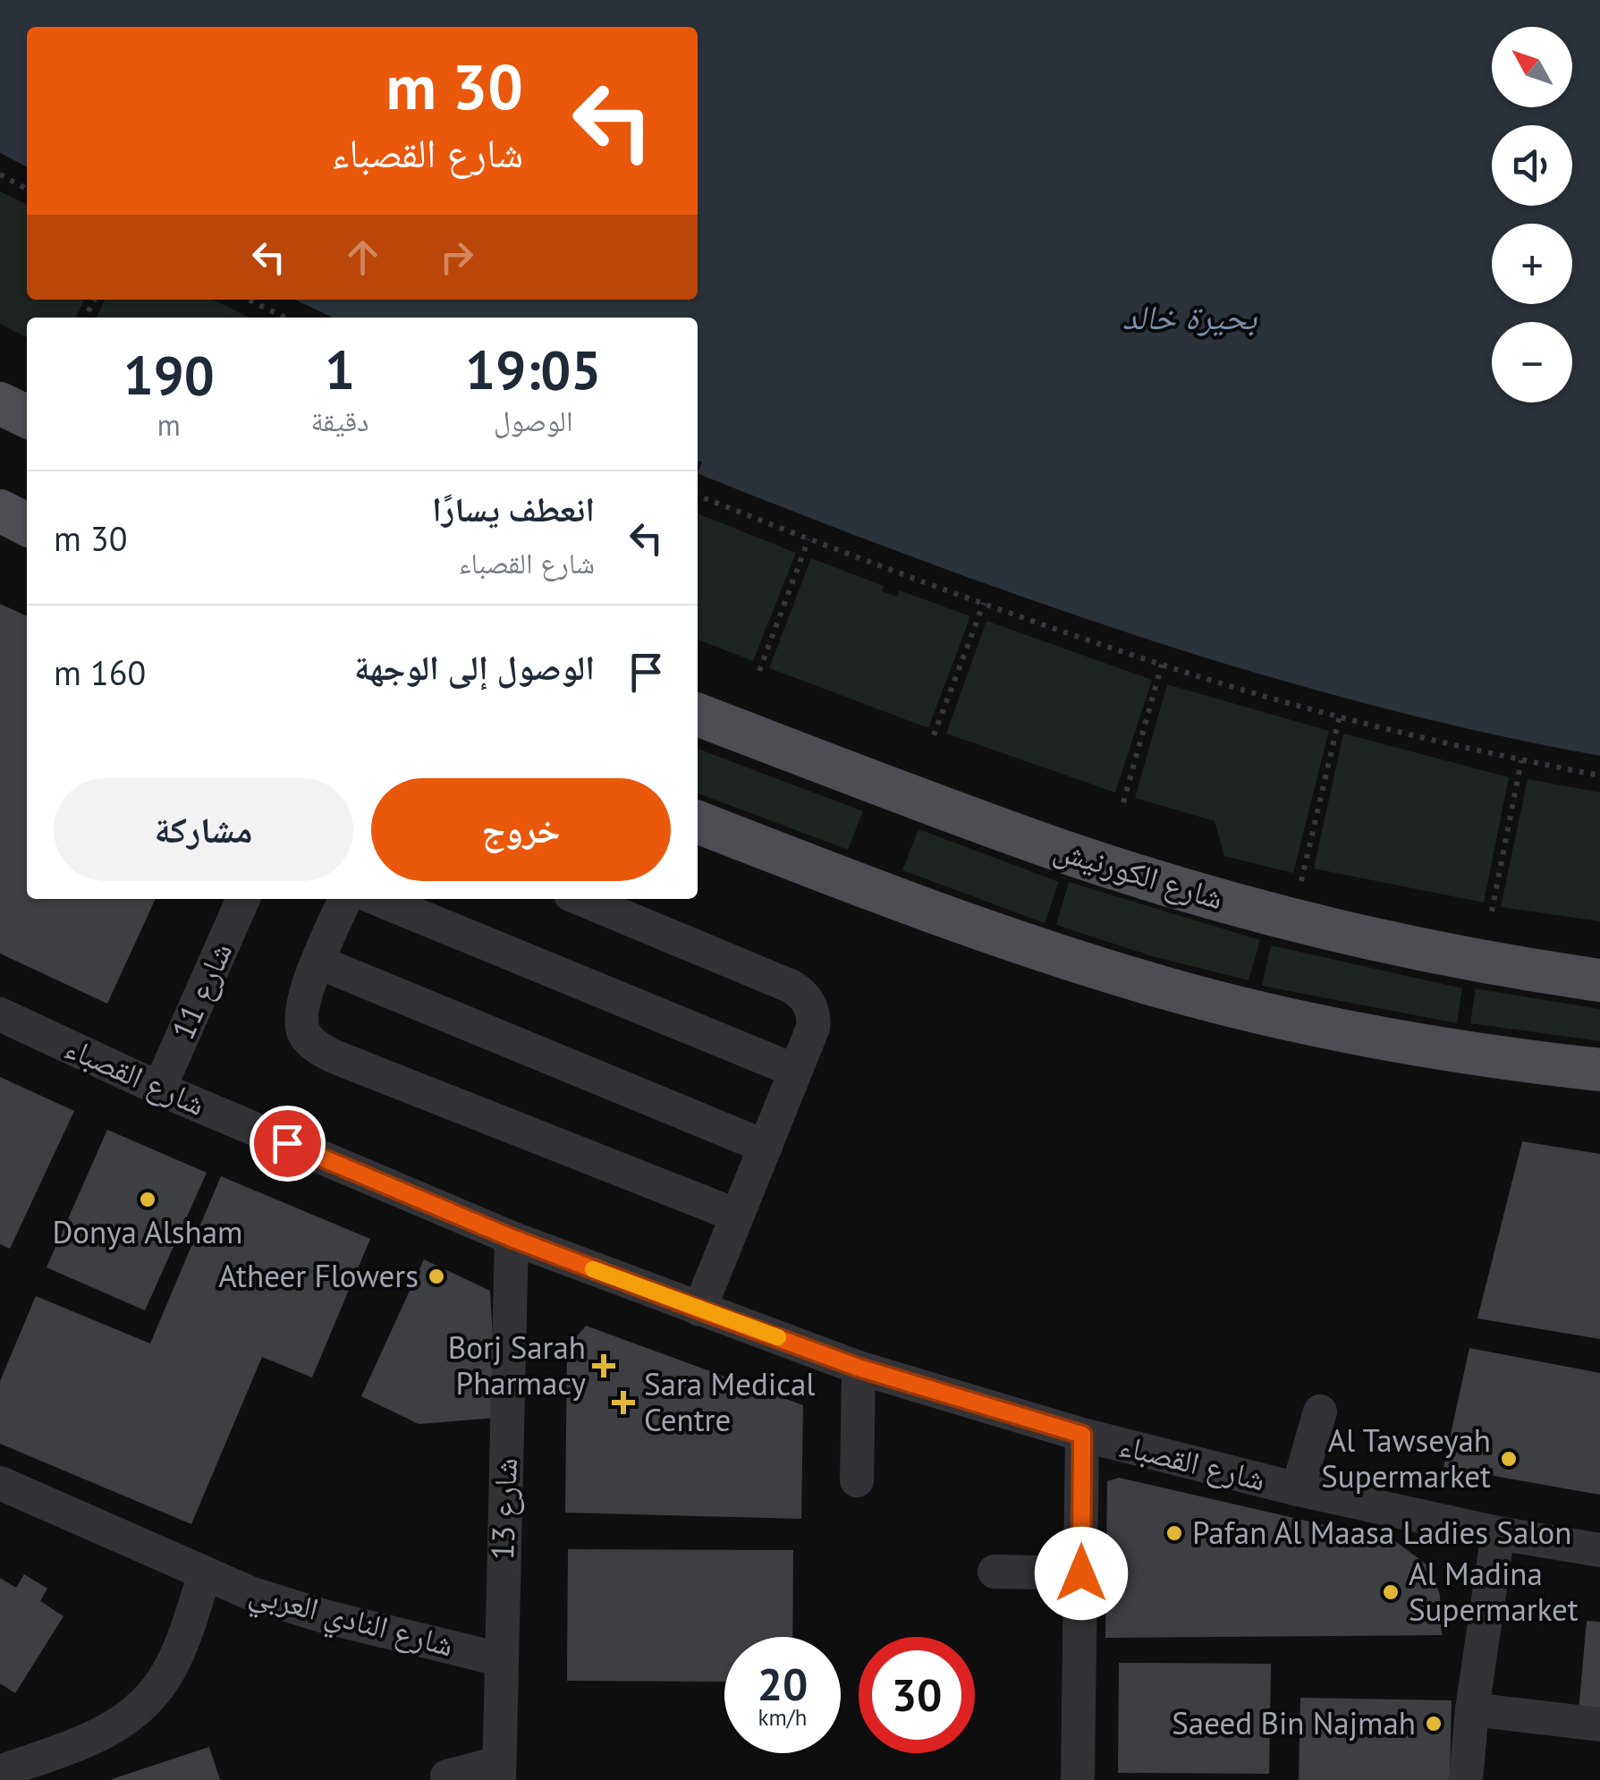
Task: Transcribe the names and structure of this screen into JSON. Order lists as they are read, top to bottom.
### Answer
{
  "streets": {
    "main road": ["شارع الكورنيش"],
    "street": [
      "شارع 11",
      "شارع القصباء",
      "شارع 13",
      "شارع النادي العربي"
    ]
  },
  "crossings": [
    ["شارع 11", "شارع القصباء"],
    ["شارع القصباء", "شارع 13"],
    ["شارع 13", "شارع النادي العربي"]
  ],
  "water": ["بحيرة خالد"],
  "places": {
    "other": [
      "Donya Alsham",
      "Atheer Flowers",
      "Al Tawseyah Supermarket",
      "Pafan Al Maasa Ladies Salon",
      "Al Madina Supermarket",
      "Saeed Bin Najmah"
    ],
    "health": ["Borj Sarah Pharmacy", "Sara Medical Centre"]
  },
  "north": "top left",
  "page": {
    "map_buttons": ["+", "−"],
    "turn": ["30 m", "شارع القصباء"],
    "eta": [
      "19:05",
      "الوصول",
      "1",
      "دقيقة",
      "190",
      "m"
    ],
    "list": [
      {
        "name": "انعطف يسارًا",
        "note": "شارع القصباء",
        "value": "30 m"
      },
      {
        "name": "الوصول إلى الوجهة",
        "value": "160 m"
      }
    ],
    "buttons": ["خروج", "مشاركة"],
    "speed": "20 km/h",
    "limit": "30"
  }
}
